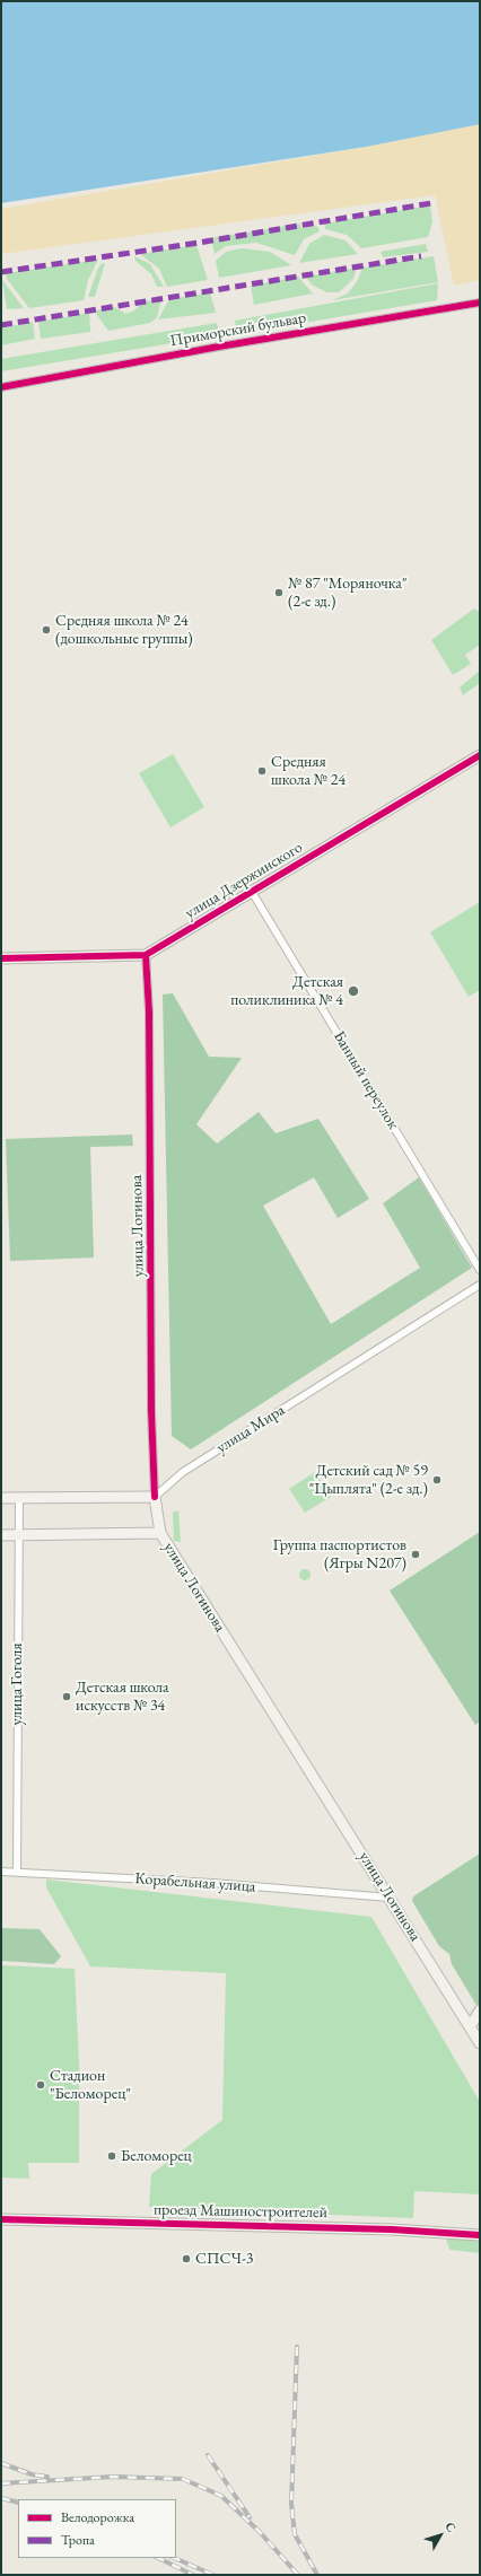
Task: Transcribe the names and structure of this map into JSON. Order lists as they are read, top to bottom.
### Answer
{
  "streets": {
    "street": [
      "Приморский бульвар",
      "улица Дзержинского",
      "Банный переулок",
      "улица Логинова",
      "улица Мира",
      "улица Гоголя",
      "Корабельная улица",
      "проезд Машиностроителей"
    ]
  },
  "crossings": [
    ["улица Дзержинского", "Банный переулок"],
    ["улица Дзержинского", "улица Логинова"],
    ["улица Логинова", "улица Мира"],
    ["улица Логинова", "Корабельная улица"],
    ["улица Гоголя", "Корабельная улица"]
  ],
  "places": [
    "№ 87 \"Моряночка\" (2-е зд.)",
    "Средняя школа № 24 (дошкольные группы)",
    "Средняя школа № 24",
    "Детская поликлиника № 4",
    "Детский сад № 59 \"Цыплята\" (2-е зд.)",
    "Группа паспортистов (Ягры N207)",
    "Детская школа искусств № 34",
    "Стадион \"Беломорец\"",
    "Беломорец",
    "СПСЧ-3"
  ],
  "legend": ["Велодорожка", "Тропа"],
  "north": "top right"
}
